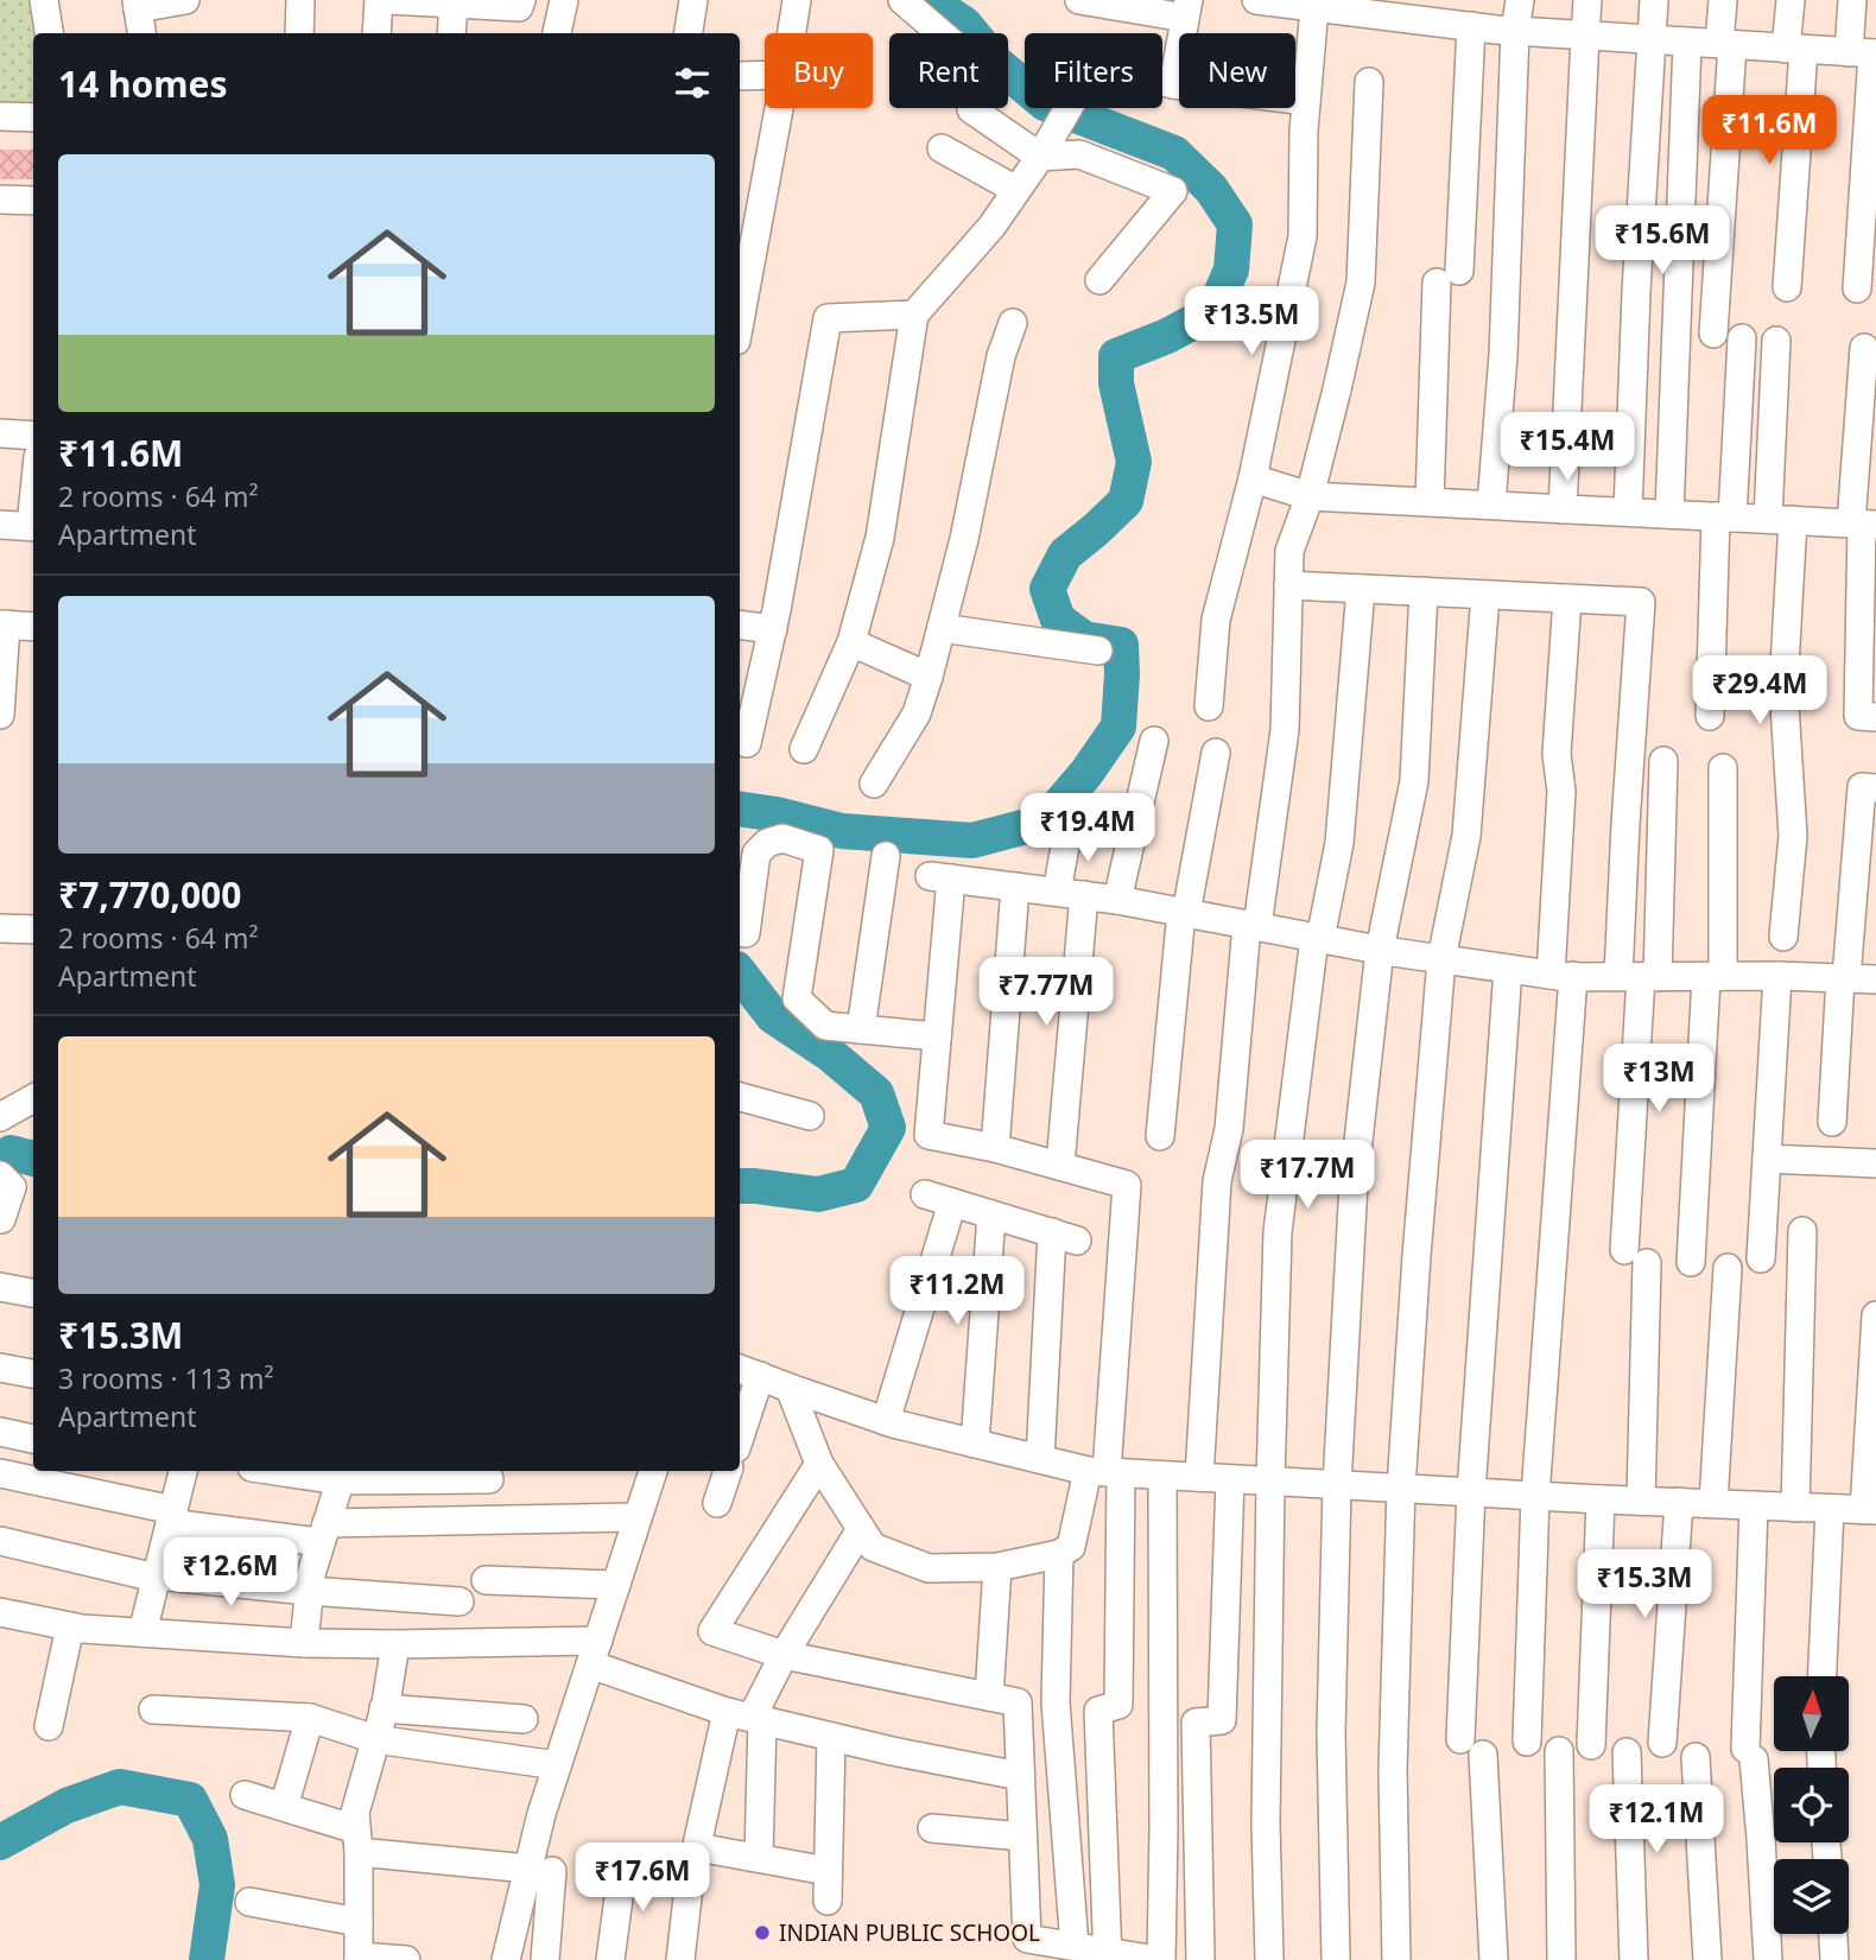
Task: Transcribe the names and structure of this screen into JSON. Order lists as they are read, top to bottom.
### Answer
{
  "places": ["INDIAN PUBLIC SCHOOL"],
  "north": "top",
  "page": {
    "chip": [
      "Buy",
      "Rent",
      "Filters",
      "New"
    ],
    "heading": "14 homes",
    "price": [
      "₹11.6M",
      "₹15.6M",
      "₹13.5M",
      "₹15.4M",
      "₹29.4M",
      "₹19.4M",
      "₹7.77M",
      "₹13M",
      "₹17.7M",
      "₹11.2M",
      "₹12.6M",
      "₹15.3M",
      "₹12.1M",
      "₹17.6M"
    ],
    "list": [
      {
        "name": "₹11.6M",
        "note": "2 rooms · 64 m² · Apartment"
      },
      {
        "name": "₹7,770,000",
        "note": "2 rooms · 64 m² · Apartment"
      },
      {
        "name": "₹15.3M",
        "note": "3 rooms · 113 m² · Apartment"
      }
    ]
  }
}
